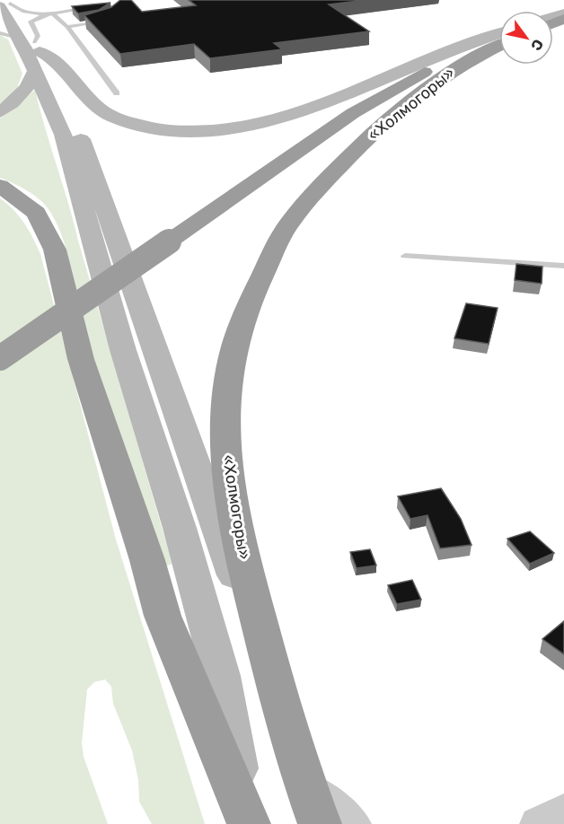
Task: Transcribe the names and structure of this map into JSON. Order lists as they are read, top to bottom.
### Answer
{
  "streets": {
    "highway": ["«Холмогоры»"]
  },
  "north": "bottom right"
}
